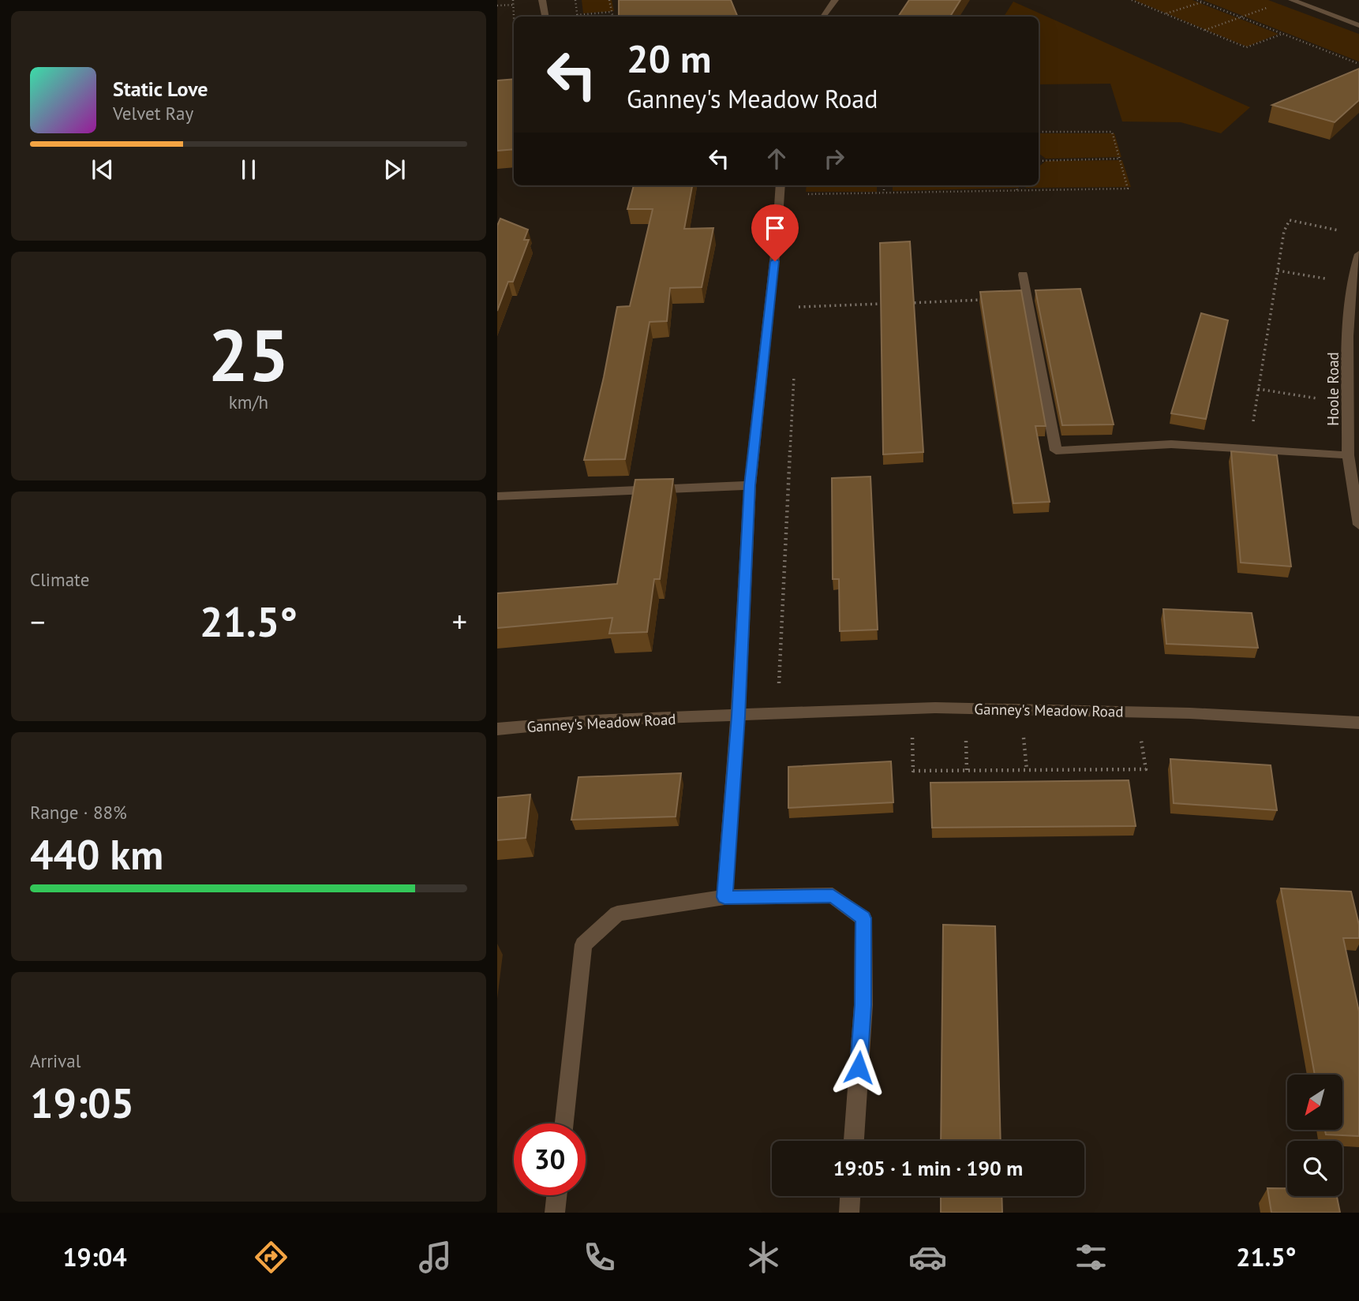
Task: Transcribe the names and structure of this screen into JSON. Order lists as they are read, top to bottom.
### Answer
{
  "streets": {
    "street": ["Hoole Road", "Ganney's Meadow Road"]
  },
  "north": "bottom left",
  "page": {
    "turn": ["20 m", "Ganney's Meadow Road"],
    "song": ["Static Love", "Velvet Ray"],
    "tile": [
      ["25", "km/h"],
      "Climate",
      ["Range · 88%", "440 km"],
      ["Arrival", "19:05"]
    ],
    "heat": ["−", "21.5°", "+"],
    "limit": "30",
    "trip": "19:05 · 1 min · 190 m",
    "tabs": ["19:04", "21.5°"]
  }
}
